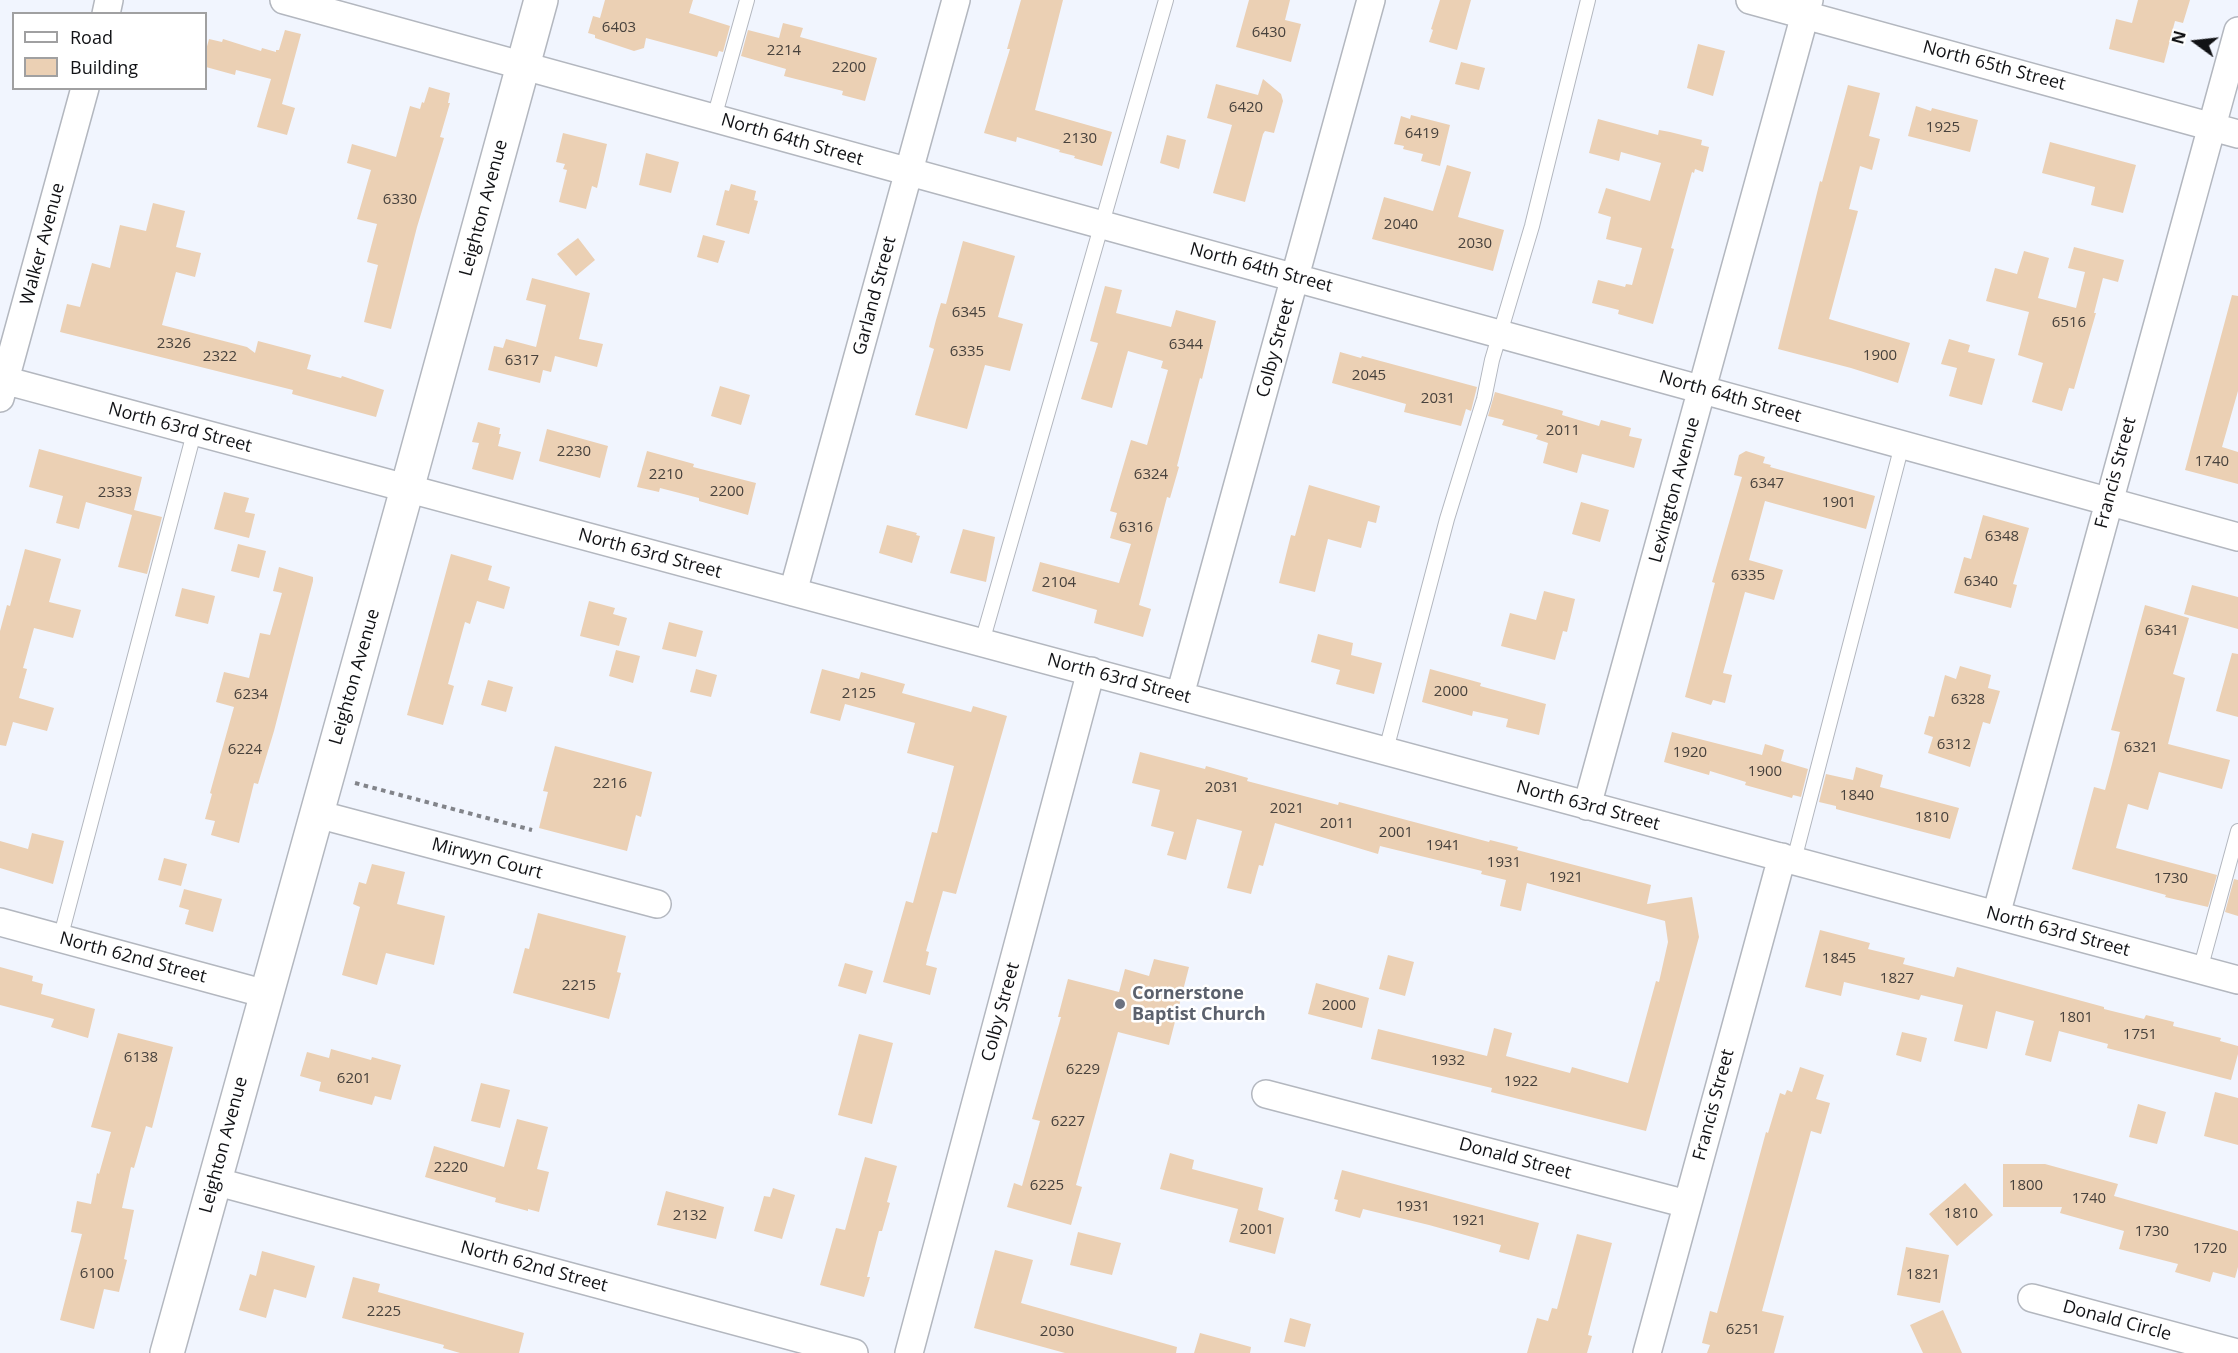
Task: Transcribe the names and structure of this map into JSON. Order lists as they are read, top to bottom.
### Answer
{
  "streets": {
    "street": [
      "North 65th Street",
      "North 64th Street",
      "Leighton Avenue",
      "Walker Avenue",
      "Garland Street",
      "Colby Street",
      "North 63rd Street",
      "Francis Street",
      "Lexington Avenue",
      "Mirwyn Court",
      "North 62nd Street",
      "Donald Street",
      "Donald Circle"
    ]
  },
  "crossings": [
    ["North 65th Street", "Francis Street"],
    ["North 65th Street", "Lexington Avenue"],
    ["North 64th Street", "Leighton Avenue"],
    ["North 64th Street", "Garland Street"],
    ["North 64th Street", "Colby Street"],
    ["North 64th Street", "Francis Street"],
    ["North 64th Street", "Lexington Avenue"],
    ["Leighton Avenue", "North 63rd Street"],
    ["Leighton Avenue", "Mirwyn Court"],
    ["Leighton Avenue", "North 62nd Street"],
    ["Walker Avenue", "North 63rd Street"],
    ["Garland Street", "North 63rd Street"],
    ["Colby Street", "North 63rd Street"],
    ["North 63rd Street", "Francis Street"],
    ["North 63rd Street", "Lexington Avenue"],
    ["Francis Street", "Donald Street"]
  ],
  "places": ["Cornerstone Baptist Church"],
  "house_numbers": [
    "6403",
    "6430",
    "2214",
    "2200",
    "6420",
    "1925",
    "6419",
    "2130",
    "6330",
    "2040",
    "2030",
    "6345",
    "6516",
    "2326",
    "6344",
    "6335",
    "1900",
    "2322",
    "6317",
    "2045",
    "2031",
    "2011",
    "2230",
    "1740",
    "2210",
    "6324",
    "6347",
    "2200",
    "2333",
    "1901",
    "6316",
    "6348",
    "6335",
    "6340",
    "2104",
    "6341",
    "2000",
    "2125",
    "6234",
    "6328",
    "6312",
    "6321",
    "6224",
    "1920",
    "1900",
    "2216",
    "2031",
    "1840",
    "2021",
    "1810",
    "2011",
    "2001",
    "1941",
    "1931",
    "1921",
    "1730",
    "1845",
    "1827",
    "2215",
    "2000",
    "1801",
    "1751",
    "6138",
    "1932",
    "6229",
    "6201",
    "1922",
    "6227",
    "2220",
    "6225",
    "1800",
    "1740",
    "1931",
    "1810",
    "2132",
    "1921",
    "2001",
    "1730",
    "1720",
    "6100",
    "1821",
    "2225",
    "6251",
    "2030"
  ],
  "legend": ["Road", "Building"],
  "north": "left"
}
